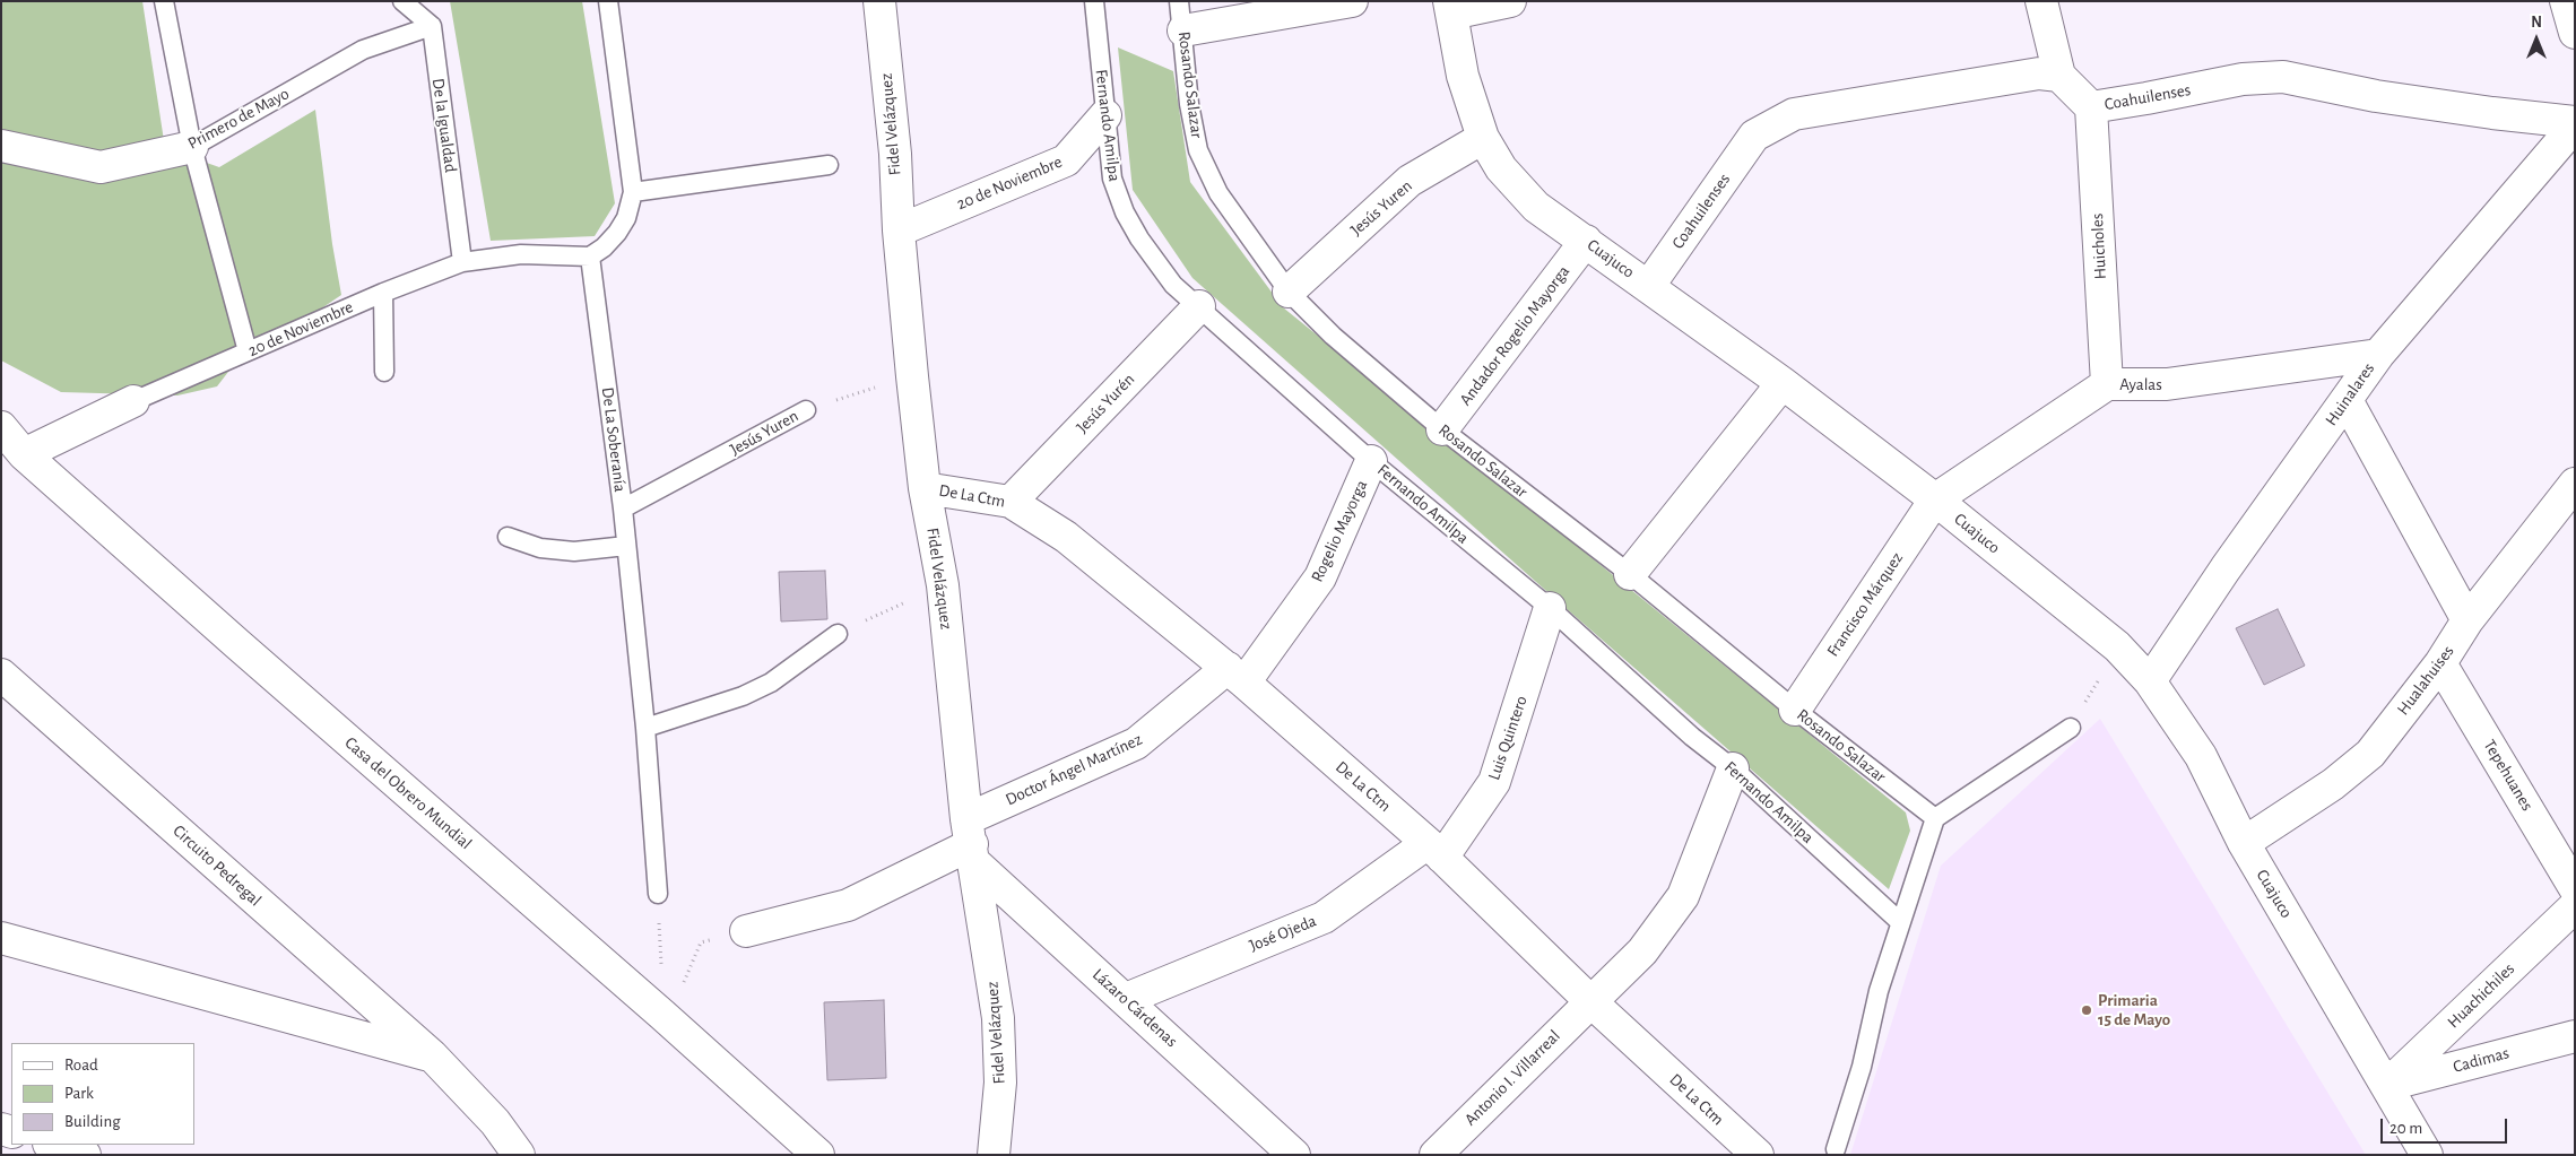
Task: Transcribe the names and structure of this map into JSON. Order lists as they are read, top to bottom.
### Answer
{
  "streets": {
    "street": [
      "Coahuilenses",
      "Primero de Mayo",
      "Fidel Velázquez",
      "20 de Noviembre",
      "Jesús Yuren",
      "Huicholes",
      "Cuajuco",
      "Andador Rogelio Mayorga",
      "Ayalas",
      "Huinalares",
      "Jesús Yurén",
      "De La Ctm",
      "Rogelio Mayorga",
      "Francisco Márquez",
      "Hualahuises",
      "Luis Quintero",
      "Doctor Ángel Martínez",
      "Tepehuanes",
      "Casa del Obrero Mundial",
      "Circuito Pedregal",
      "José Ojeda",
      "Huachichiles",
      "Lázaro Cárdenas",
      "Cadimas",
      "Antonio I. Villarreal"
    ],
    "lane": [
      "Rosando Salazar",
      "De la Igualdad",
      "Fernando Amilpa",
      "De La Soberanía"
    ]
  },
  "crossings": [
    ["Rosando Salazar", "Jesús Yuren"],
    ["Rosando Salazar", "Andador Rogelio Mayorga"],
    ["Rosando Salazar", "Francisco Márquez"],
    ["Coahuilenses", "Huicholes"],
    ["Coahuilenses", "Cuajuco"],
    ["Coahuilenses", "Huinalares"],
    ["Primero de Mayo", "De la Igualdad"],
    ["Fidel Velázquez", "20 de Noviembre"],
    ["Fidel Velázquez", "Jesús Yuren"],
    ["Fidel Velázquez", "De La Ctm"],
    ["Fidel Velázquez", "Doctor Ángel Martínez"],
    ["Fidel Velázquez", "Lázaro Cárdenas"],
    ["De la Igualdad", "20 de Noviembre"],
    ["Fernando Amilpa", "20 de Noviembre"],
    ["Fernando Amilpa", "Jesús Yurén"],
    ["Fernando Amilpa", "Rogelio Mayorga"],
    ["Fernando Amilpa", "Luis Quintero"],
    ["Fernando Amilpa", "Antonio I. Villarreal"],
    ["20 de Noviembre", "De La Soberanía"],
    ["20 de Noviembre", "Casa del Obrero Mundial"],
    ["Jesús Yuren", "Cuajuco"],
    ["Jesús Yuren", "De La Soberanía"],
    ["Huicholes", "Ayalas"],
    ["Cuajuco", "Andador Rogelio Mayorga"],
    ["Cuajuco", "Ayalas"],
    ["Cuajuco", "Huinalares"],
    ["Cuajuco", "Francisco Márquez"],
    ["Cuajuco", "Hualahuises"],
    ["Cuajuco", "Huachichiles"],
    ["Cuajuco", "Cadimas"],
    ["Ayalas", "Huinalares"],
    ["Ayalas", "Francisco Márquez"],
    ["Jesús Yurén", "De La Ctm"],
    ["De La Ctm", "Rogelio Mayorga"],
    ["De La Ctm", "Luis Quintero"],
    ["De La Ctm", "Doctor Ángel Martínez"],
    ["De La Ctm", "José Ojeda"],
    ["De La Ctm", "Antonio I. Villarreal"],
    ["Rogelio Mayorga", "Doctor Ángel Martínez"],
    ["Hualahuises", "Tepehuanes"],
    ["Luis Quintero", "José Ojeda"],
    ["Doctor Ángel Martínez", "Lázaro Cárdenas"],
    ["José Ojeda", "Lázaro Cárdenas"],
    ["Huachichiles", "Cadimas"]
  ],
  "places": ["Primaria 15 de Mayo"],
  "legend": ["Road", "Park", "Building"],
  "scale_bar": "20 m",
  "north": "top"
}
